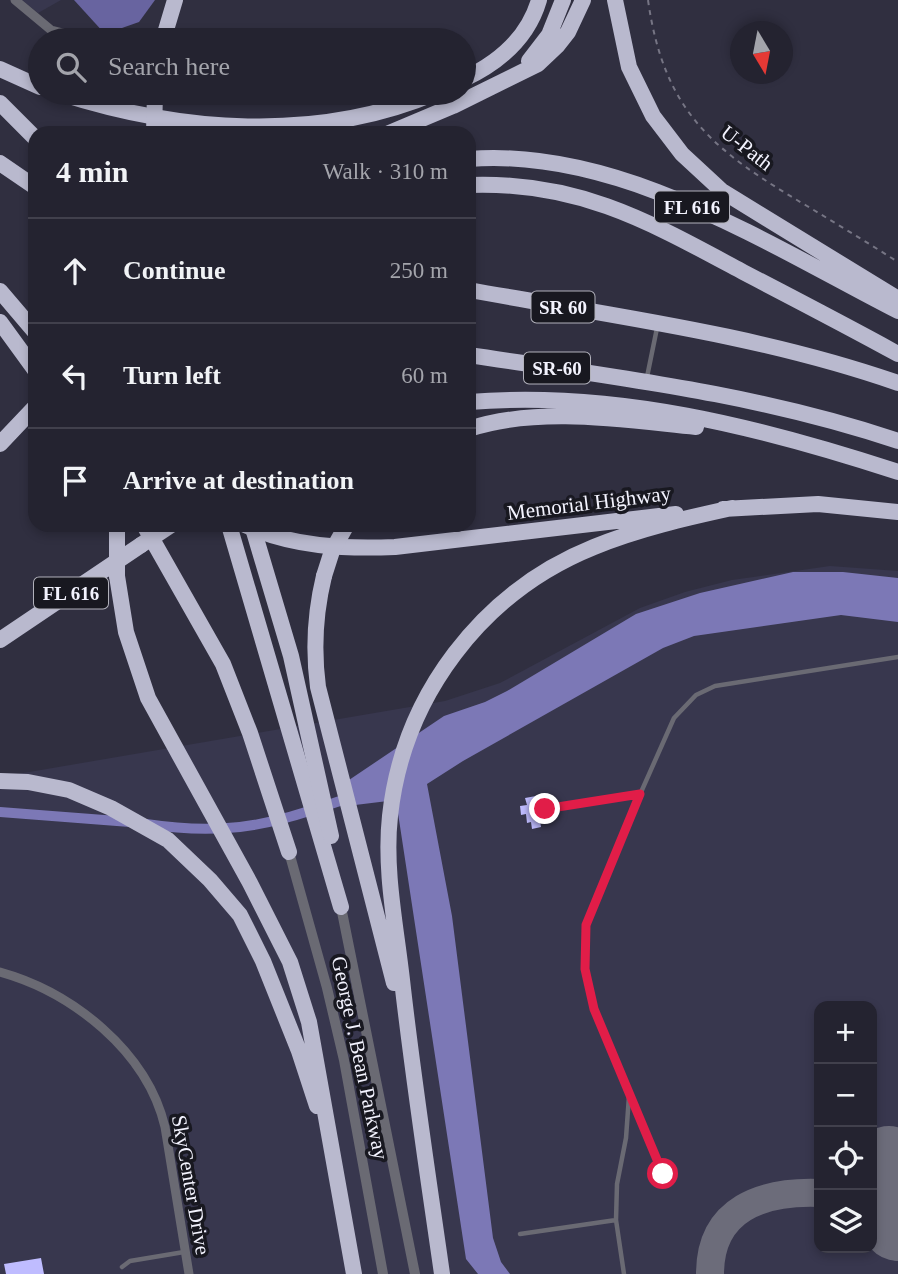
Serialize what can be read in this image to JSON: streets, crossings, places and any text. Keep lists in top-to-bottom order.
{
  "streets": {
    "highway": [
      "FL 616",
      "SR 60",
      "SR-60",
      "Memorial Highway"
    ],
    "street": ["George J. Bean Parkway", "SkyCenter Drive"],
    "path": ["U-Path"]
  },
  "north": "bottom",
  "page": {
    "search": "Search here",
    "heading": ["4 min", "Walk · 310 m"],
    "list": [
      ["Continue", "250 m"],
      ["Turn left", "60 m"],
      "Arrive at destination"
    ],
    "map_buttons": ["+", "−"]
  }
}
